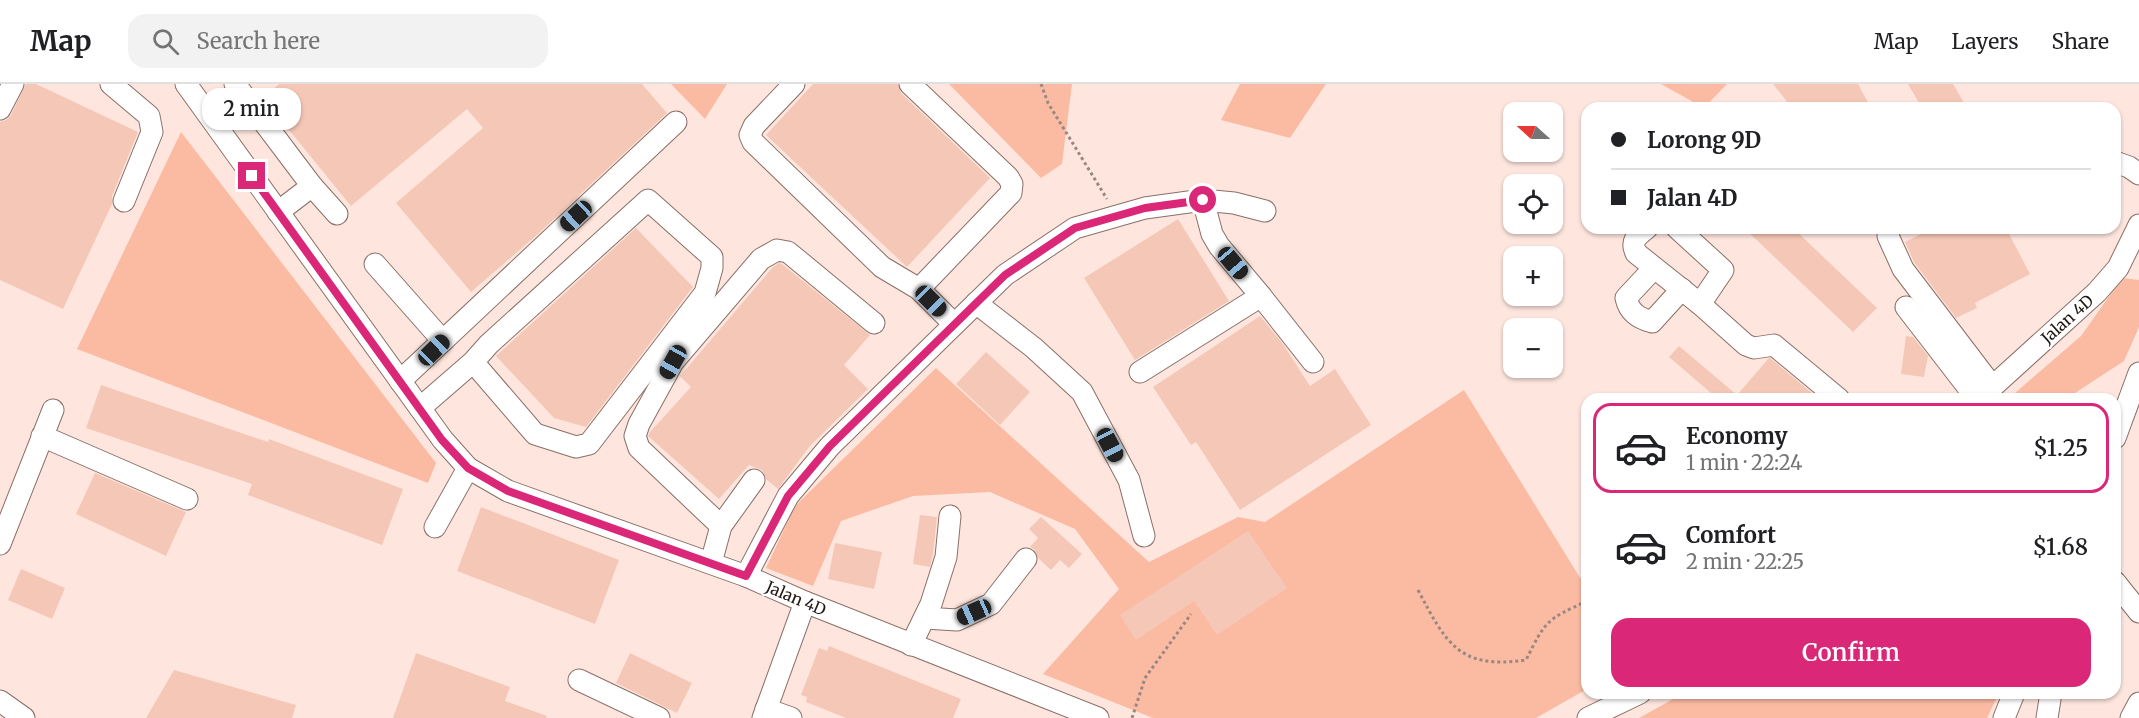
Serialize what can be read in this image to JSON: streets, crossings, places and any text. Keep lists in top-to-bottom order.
{
  "streets": {
    "street": ["Jalan 4D"]
  },
  "north": "left",
  "page": {
    "header": "Map",
    "search": "Search here",
    "nav": ["Map", "Layers", "Share"],
    "bubble": "2 min",
    "map_buttons": ["+", "−"],
    "banner": ["Lorong 9D", "Jalan 4D"],
    "list": [
      {
        "name": "Economy",
        "note": "1 min · 22:24",
        "value": "$1.25"
      },
      {
        "name": "Comfort",
        "note": "2 min · 22:25",
        "value": "$1.68"
      }
    ],
    "buttons": "Confirm"
  }
}
